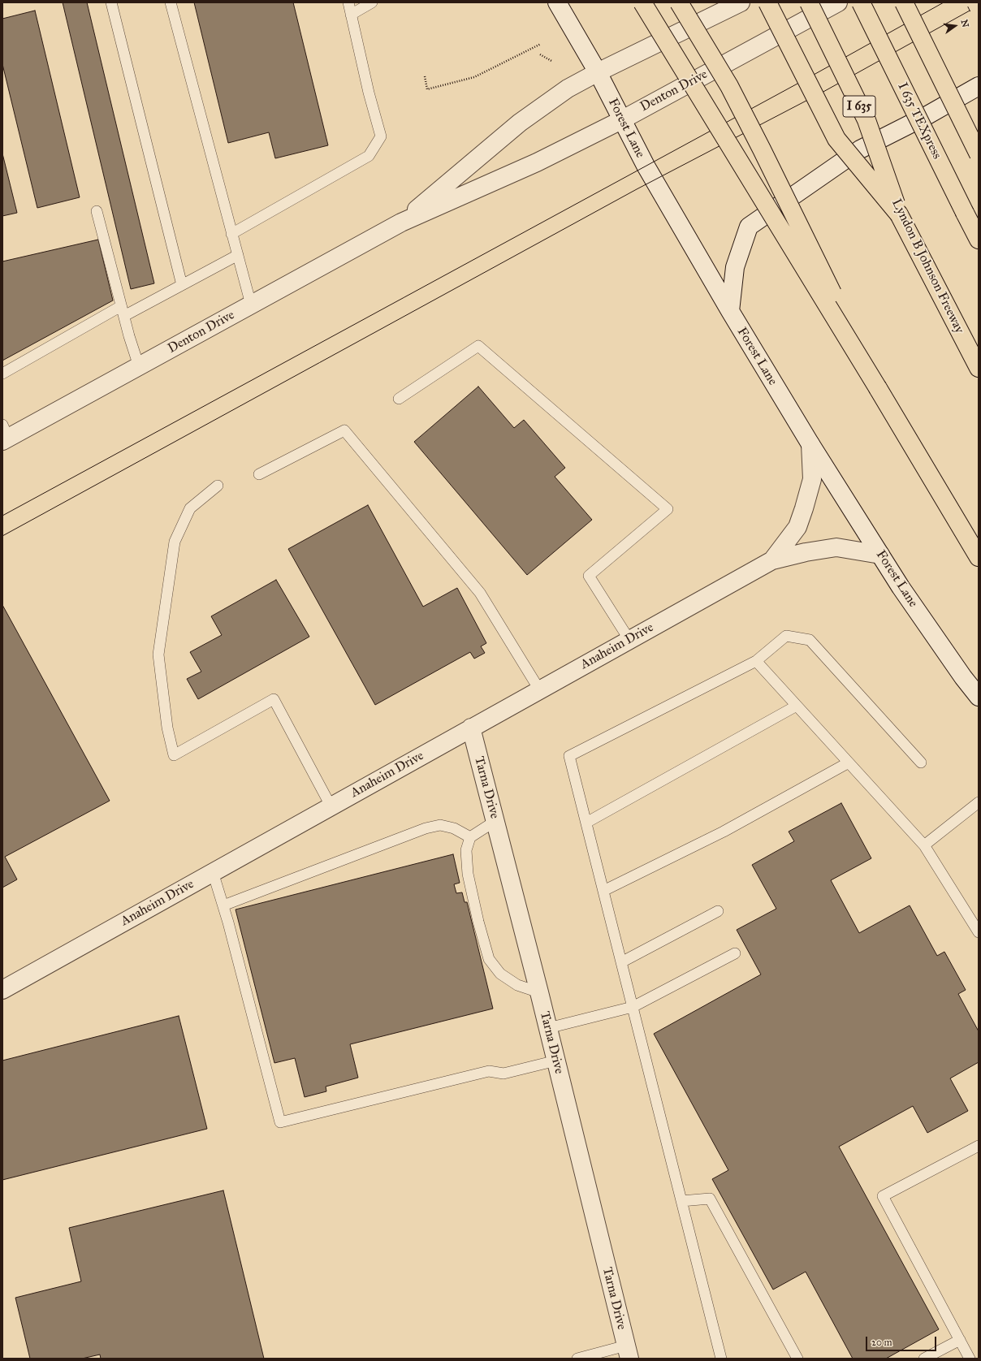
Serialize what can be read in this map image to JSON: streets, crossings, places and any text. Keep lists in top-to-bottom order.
{
  "streets": {
    "highway": ["I 635", "I 635 TEXpress", "Lyndon B Johnson Freeway"],
    "street": [
      "Denton Drive",
      "Forest Lane",
      "Anaheim Drive",
      "Tarna Drive"
    ]
  },
  "crossings": [
    ["Denton Drive", "Forest Lane"],
    ["Forest Lane", "Anaheim Drive"],
    ["Anaheim Drive", "Tarna Drive"]
  ],
  "scale_bar": "20 m",
  "north": "right"
}
